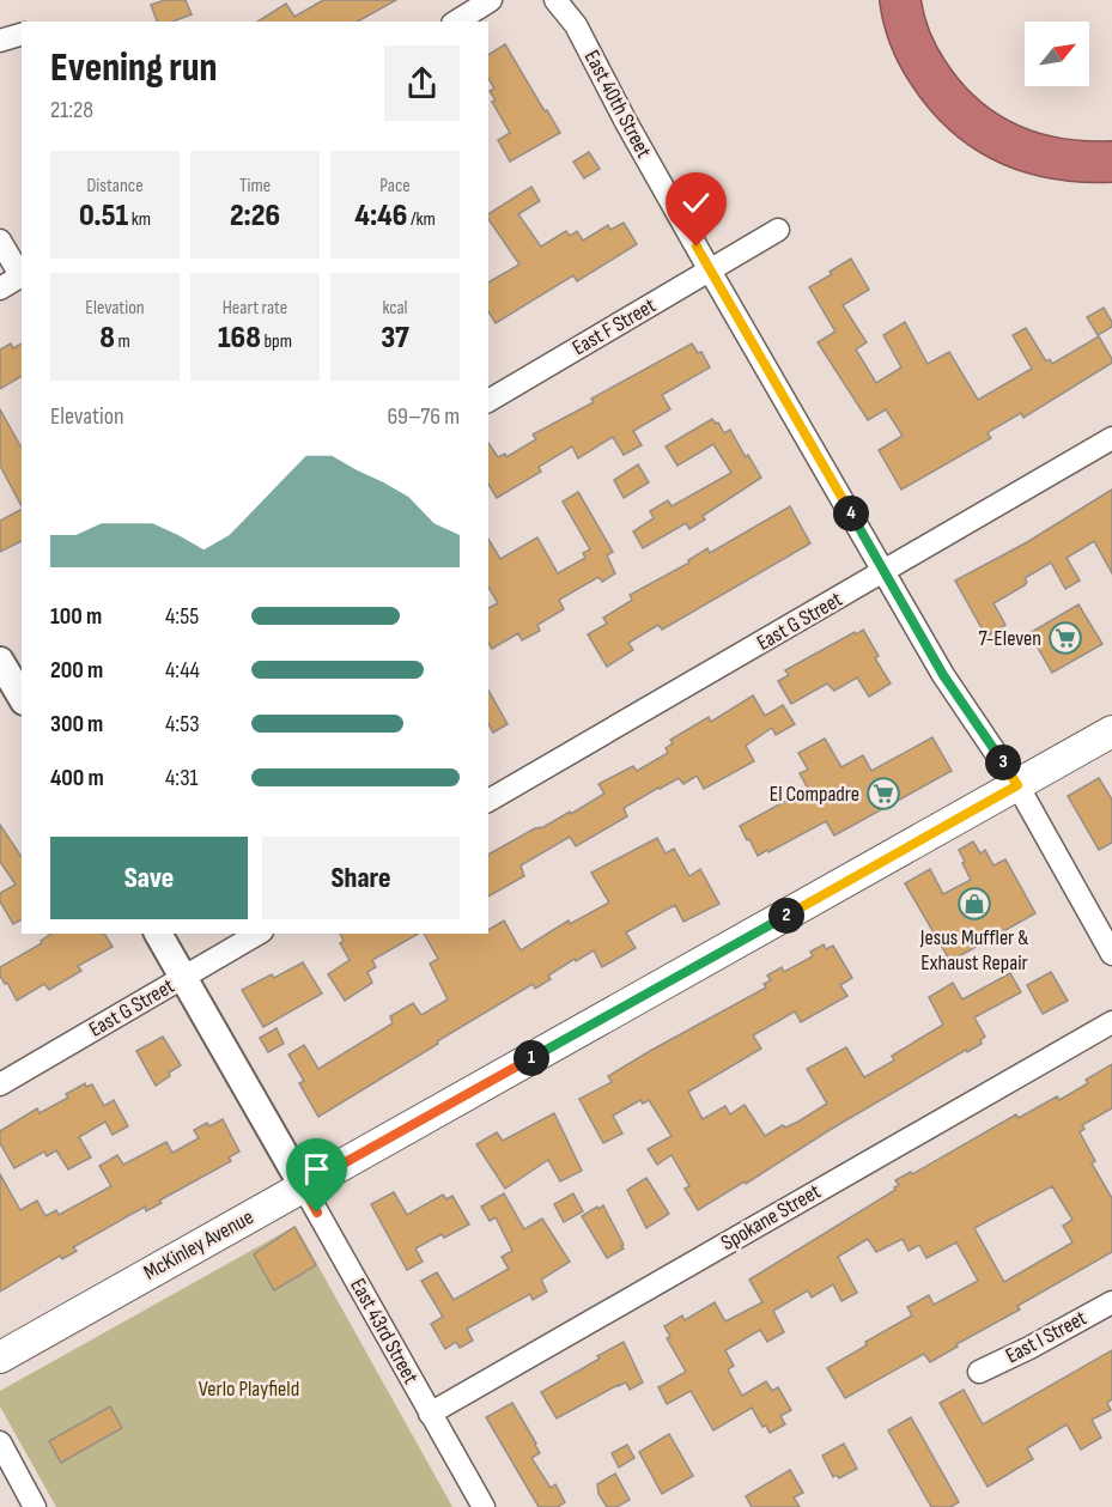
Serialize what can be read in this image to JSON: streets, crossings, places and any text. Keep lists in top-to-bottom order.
{
  "streets": {
    "main road": ["McKinley Avenue"],
    "street": [
      "East 40th Street",
      "East F Street",
      "East G Street",
      "Spokane Street",
      "East 43rd Street",
      "East I Street"
    ]
  },
  "crossings": [
    ["East 40th Street", "East F Street"],
    ["East 40th Street", "East G Street"],
    ["East 40th Street", "McKinley Avenue"],
    ["East G Street", "East 43rd Street"],
    ["Spokane Street", "East 43rd Street"],
    ["McKinley Avenue", "East 43rd Street"]
  ],
  "parks": ["Verlo Playfield"],
  "places": {
    "supermarket": ["7-Eleven", "El Compadre"],
    "shop": ["Jesus Muffler & Exhaust Repair"]
  },
  "north": "top right",
  "page": {
    "heading": ["Evening run", "21:28"],
    "stats": [
      ["Distance", "0.51 km"],
      ["Time", "2:26"],
      ["Pace", "4:46 /km"],
      ["Elevation", "8 m"],
      ["Heart rate", "168 bpm"],
      ["kcal", "37"]
    ],
    "chart": ["Elevation", "69–76 m"],
    "pins": [
      "4",
      "3",
      "2",
      "1"
    ],
    "list": [
      {
        "name": "100 m",
        "note": "4:55"
      },
      {
        "name": "200 m",
        "note": "4:44"
      },
      {
        "name": "300 m",
        "note": "4:53"
      },
      {
        "name": "400 m",
        "note": "4:31"
      }
    ],
    "buttons": ["Save", "Share"]
  }
}
